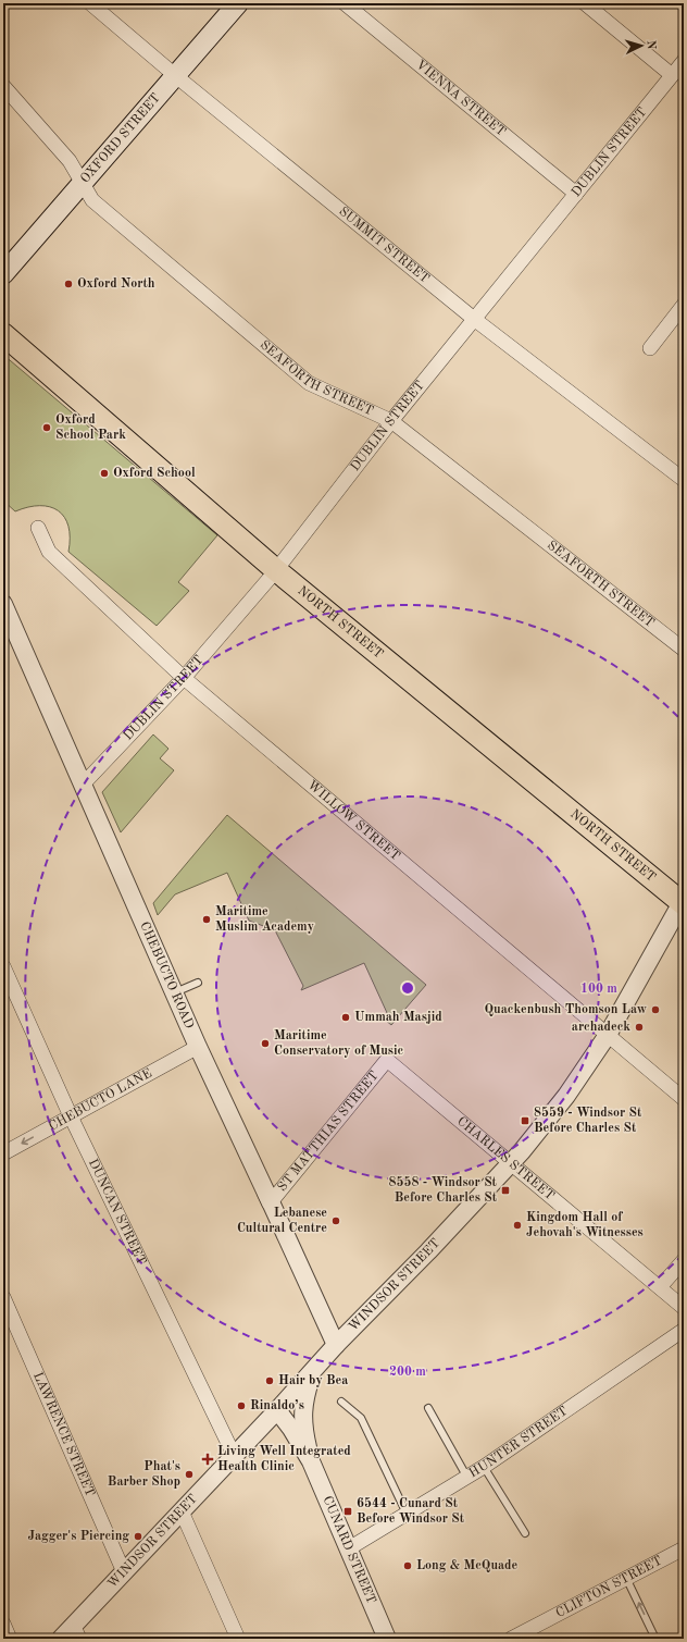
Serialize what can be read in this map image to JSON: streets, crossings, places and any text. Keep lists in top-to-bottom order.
{
  "streets": {
    "main road": ["OXFORD STREET", "NORTH STREET"],
    "street": [
      "VIENNA STREET",
      "DUBLIN STREET",
      "SUMMIT STREET",
      "SEAFORTH STREET",
      "WILLOW STREET",
      "CHEBUCTO ROAD",
      "CHEBUCTO LANE",
      "ST MATTHIAS STREET",
      "CHARLES STREET",
      "DUNCAN STREET",
      "WINDSOR STREET",
      "LAWRENCE STREET",
      "HUNTER STREET",
      "CUNARD STREET",
      "CLIFTON STREET"
    ]
  },
  "crossings": [
    ["VIENNA STREET", "DUBLIN STREET"],
    ["OXFORD STREET", "SUMMIT STREET"],
    ["OXFORD STREET", "SEAFORTH STREET"],
    ["DUBLIN STREET", "SUMMIT STREET"],
    ["DUBLIN STREET", "SEAFORTH STREET"],
    ["DUBLIN STREET", "NORTH STREET"],
    ["DUBLIN STREET", "WILLOW STREET"],
    ["DUBLIN STREET", "CHEBUCTO ROAD"],
    ["NORTH STREET", "WINDSOR STREET"],
    ["WILLOW STREET", "WINDSOR STREET"],
    ["CHEBUCTO ROAD", "CHEBUCTO LANE"],
    ["CHEBUCTO ROAD", "ST MATTHIAS STREET"],
    ["CHEBUCTO ROAD", "WINDSOR STREET"],
    ["CHEBUCTO LANE", "DUNCAN STREET"],
    ["ST MATTHIAS STREET", "CHARLES STREET"],
    ["CHARLES STREET", "WINDSOR STREET"],
    ["DUNCAN STREET", "WINDSOR STREET"],
    ["WINDSOR STREET", "LAWRENCE STREET"],
    ["WINDSOR STREET", "CUNARD STREET"],
    ["HUNTER STREET", "CUNARD STREET"]
  ],
  "places": {
    "other": [
      "Oxford North",
      "Oxford School Park",
      "Oxford School",
      "Maritime Muslim Academy",
      "Quackenbush Thomson Law",
      "Ummah Masjid",
      "archadeck",
      "Maritime Conservatory of Music",
      "Lebanese Cultural Centre",
      "Kingdom Hall of Jehovah's Witnesses",
      "Hair by Bea",
      "Rinaldo’s",
      "Phat's Barber Shop",
      "Jagger's Piercing",
      "Long & McQuade"
    ],
    "transit": ["8559 - Windsor St Before Charles St", "8558 - Windsor St Before Charles St", "6544 - Cunard St Before Windsor St"],
    "health": ["Living Well Integrated Health Clinic"]
  },
  "north": "right",
  "rings": ["100 m", "200 m"]
}
